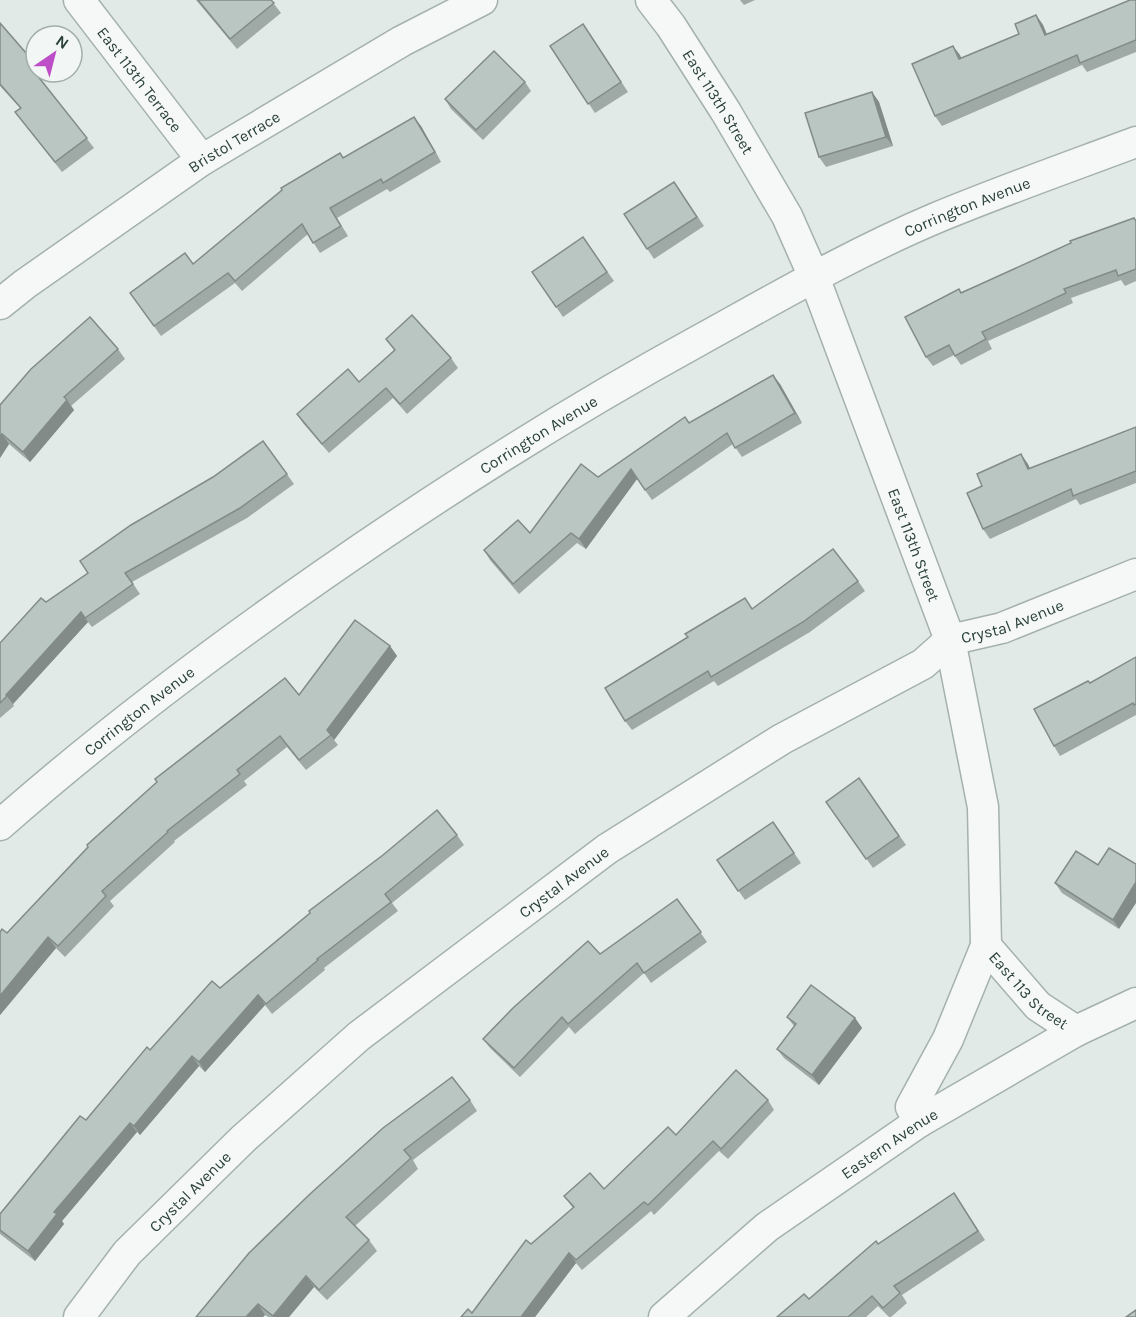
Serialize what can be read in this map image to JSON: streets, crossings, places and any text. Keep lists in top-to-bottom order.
{
  "streets": {
    "street": [
      "East 113th Terrace",
      "East 113th Street",
      "Bristol Terrace",
      "Corrington Avenue",
      "Crystal Avenue",
      "East 113 Street",
      "Eastern Avenue"
    ]
  },
  "crossings": [
    ["East 113th Terrace", "Bristol Terrace"],
    ["East 113th Street", "Corrington Avenue"],
    ["East 113th Street", "Crystal Avenue"],
    ["East 113th Street", "East 113 Street"],
    ["East 113th Street", "Eastern Avenue"],
    ["East 113 Street", "Eastern Avenue"]
  ],
  "north": "top right"
}
